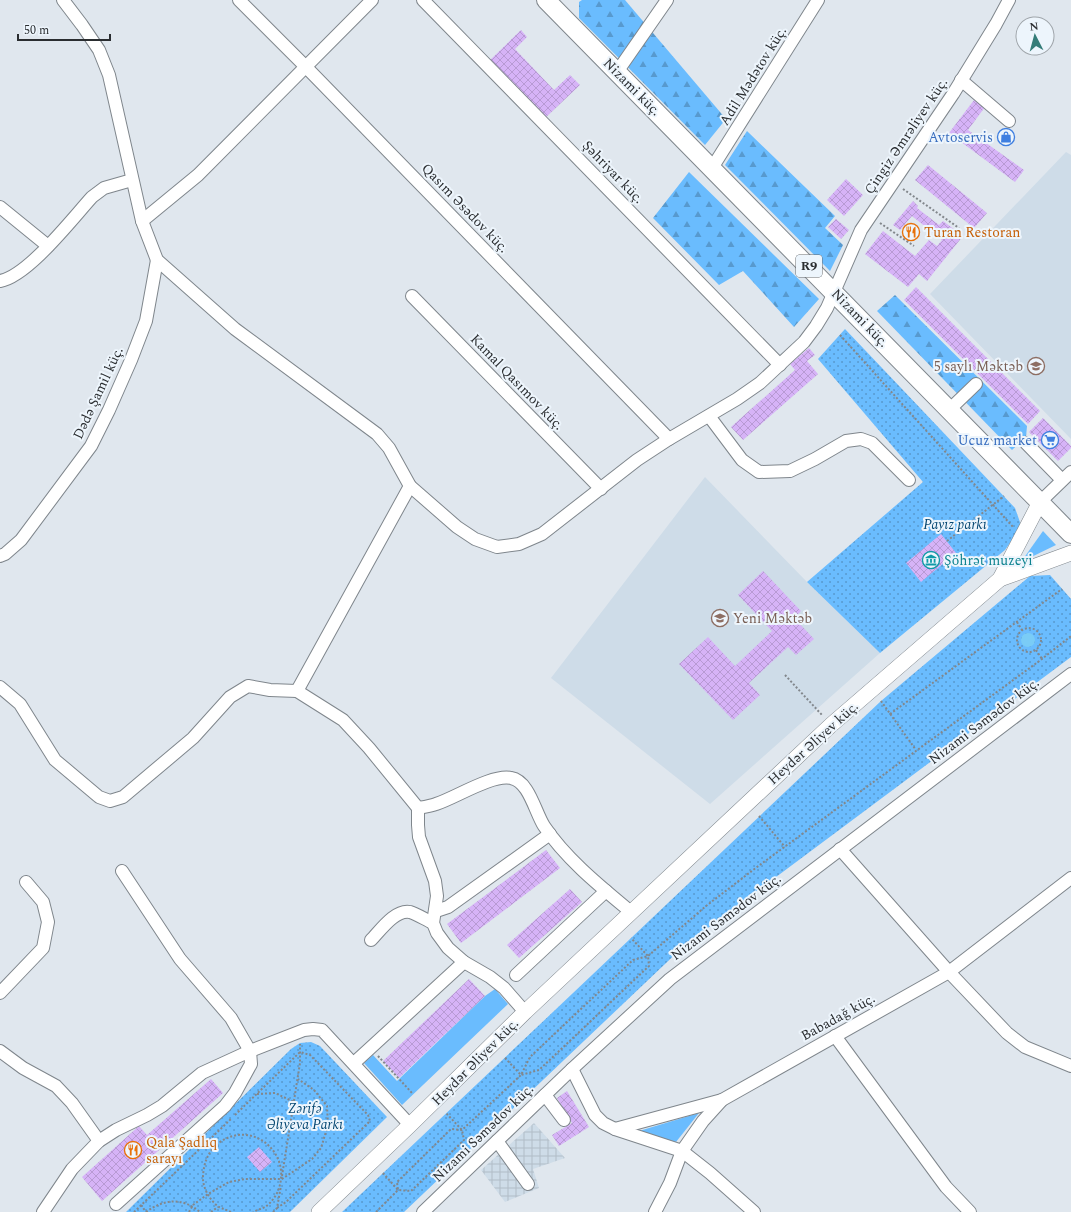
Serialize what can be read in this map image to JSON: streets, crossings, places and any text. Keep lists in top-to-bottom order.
{
  "streets": {
    "highway": ["Nizami küç.", "R9"],
    "main road": ["Heydər Əliyev küç."],
    "street": [
      "Adil Mədətov küç.",
      "Çingiz Əmrəliyev küç.",
      "Şəhriyar küç.",
      "Qasım Əsədov küç.",
      "Kamal Qasımov küç.",
      "Dədə Şamil küç.",
      "Nizami Səmədov küç.",
      "Babadağ küç."
    ]
  },
  "crossings": [
    ["Adil Mədətov küç.", "Nizami küç."],
    ["Nizami küç.", "Çingiz Əmrəliyev küç."],
    ["Çingiz Əmrəliyev küç.", "Şəhriyar küç."],
    ["Çingiz Əmrəliyev küç.", "Qasım Əsədov küç."],
    ["Çingiz Əmrəliyev küç.", "Kamal Qasımov küç."],
    ["Çingiz Əmrəliyev küç.", "Dədə Şamil küç."]
  ],
  "parks": ["Payız parkı", "Zərifə Əliyeva Parkı"],
  "places": {
    "shop": ["Avtoservis"],
    "restaurant": ["Turan Restoran", "Qala Şadlıq sarayı"],
    "school or university": ["5 saylı Məktəb", "Yeni Məktəb"],
    "supermarket": ["Ucuz market"],
    "museum": ["Şöhrət muzeyi"]
  },
  "scale_bar": "50 m",
  "north": "top"
}
